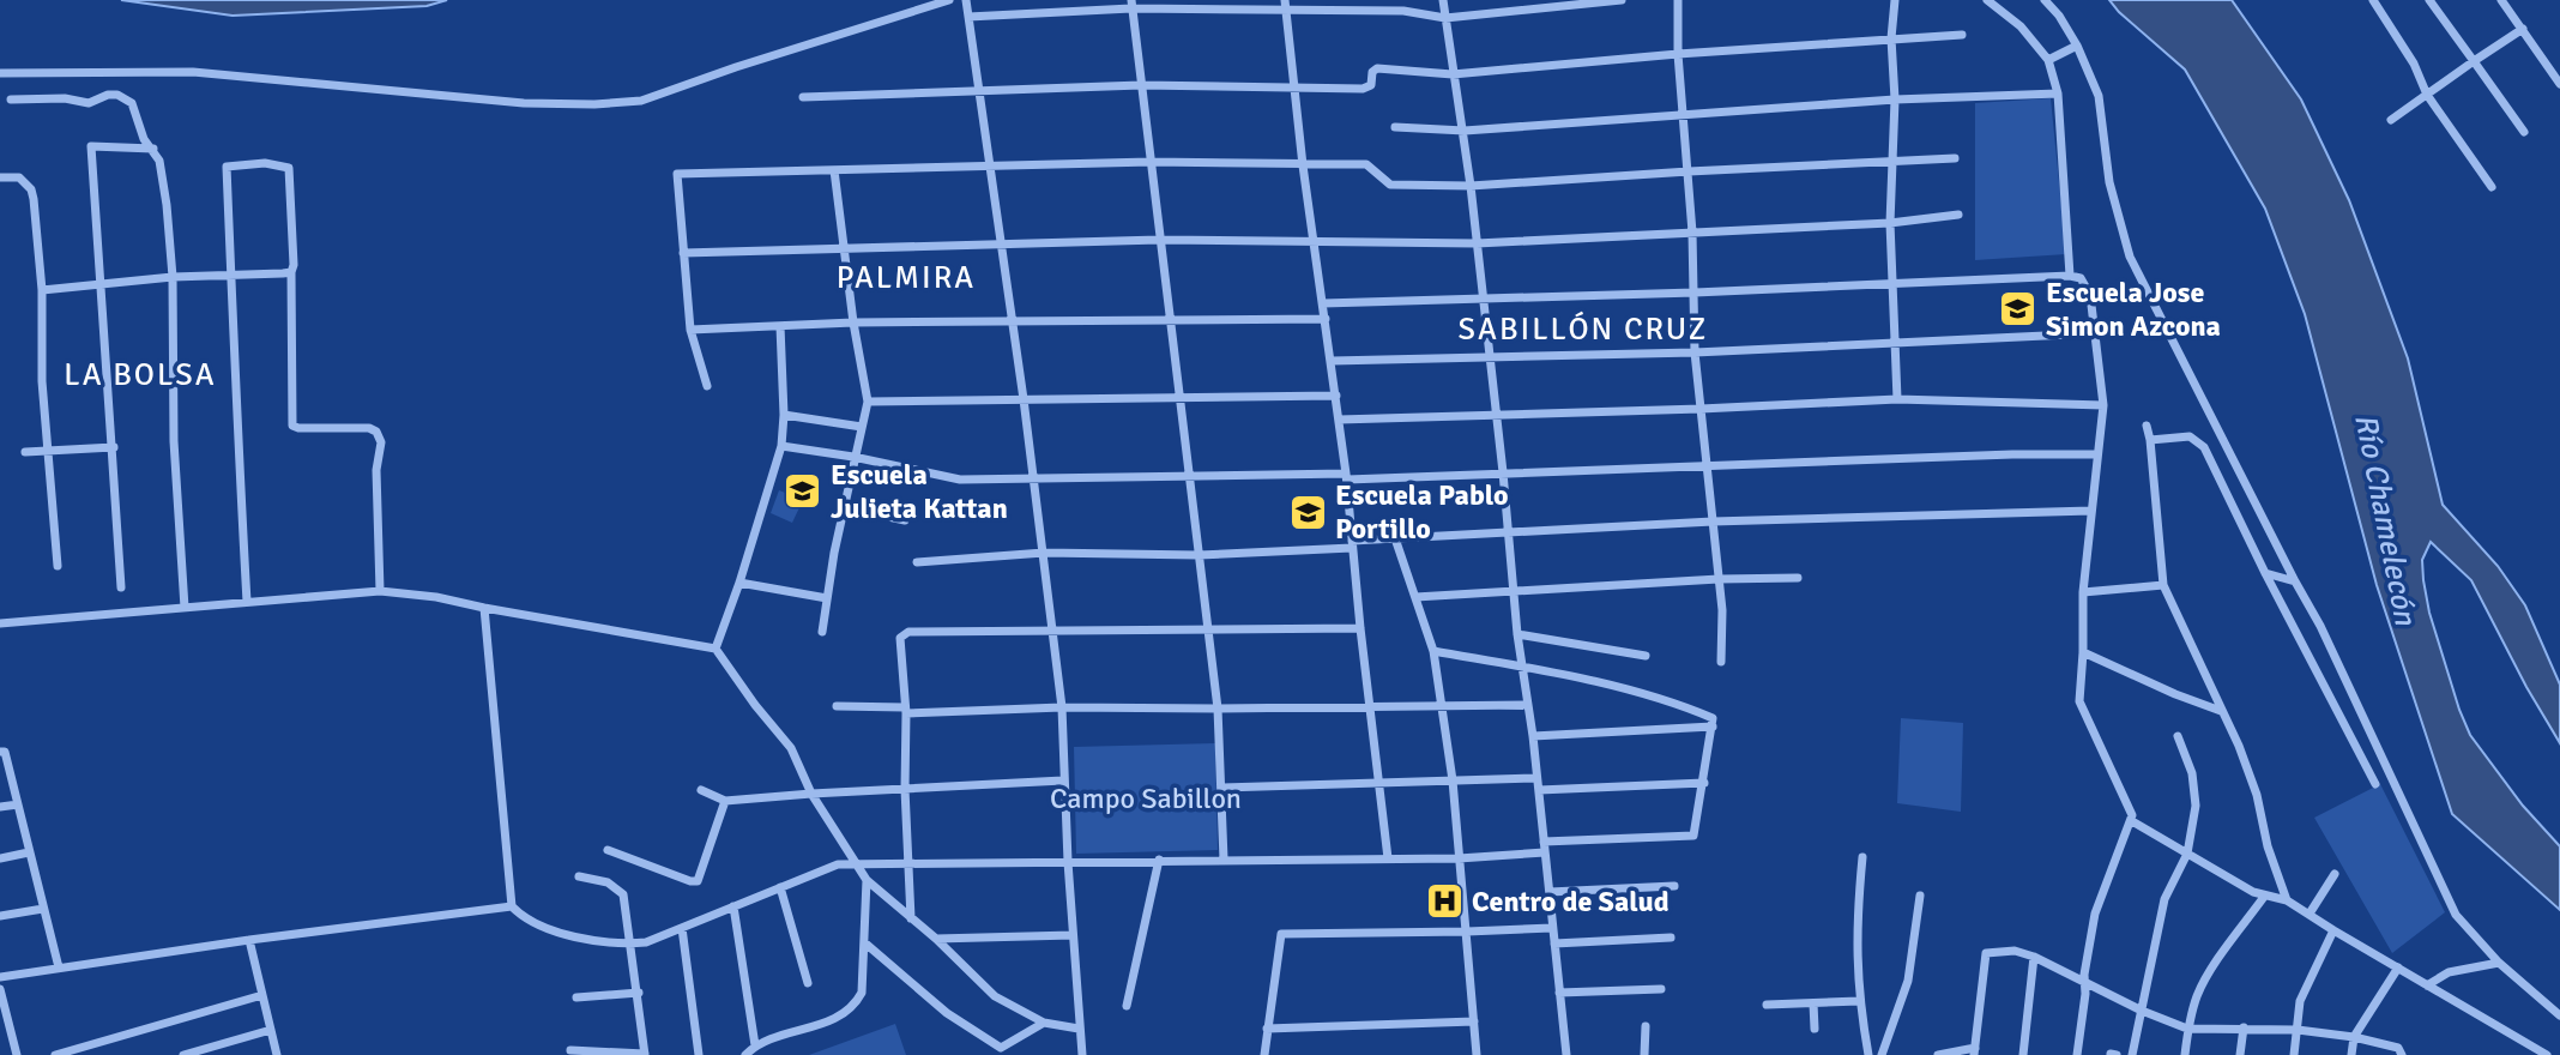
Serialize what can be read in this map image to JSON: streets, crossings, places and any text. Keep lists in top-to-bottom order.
{
  "districts": ["PALMIRA", "SABILLÓN CRUZ", "LA BOLSA"],
  "water": ["Río Chamelecón"],
  "parks": ["Campo Sabillon"],
  "places": {
    "school or university": ["Escuela Jose Simon Azcona", "Escuela Julieta Kattan", "Escuela Pablo Portillo"],
    "hospital": ["Centro de Salud"]
  }
}
